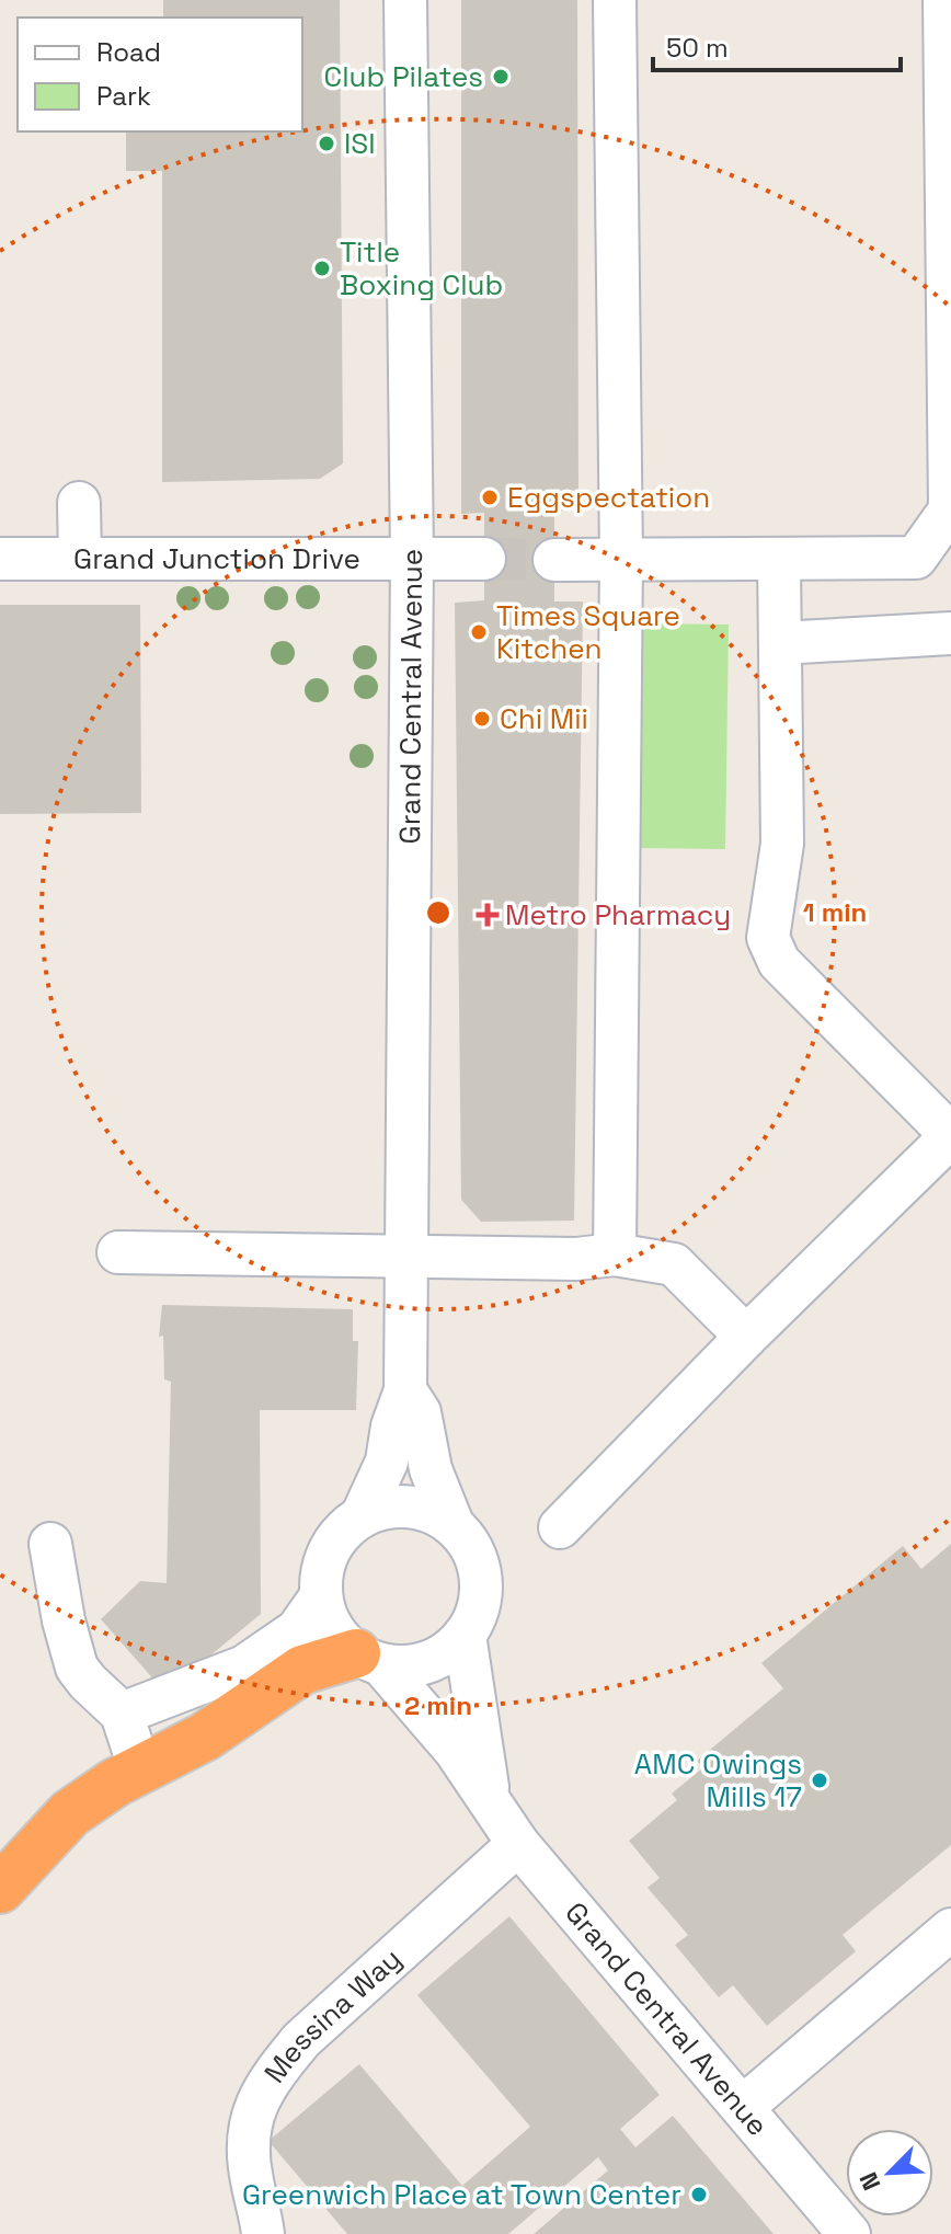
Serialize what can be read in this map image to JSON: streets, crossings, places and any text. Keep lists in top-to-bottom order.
{
  "streets": {
    "street": ["Grand Junction Drive", "Grand Central Avenue", "Messina Way"]
  },
  "crossings": [
    ["Grand Junction Drive", "Grand Central Avenue"],
    ["Grand Central Avenue", "Messina Way"]
  ],
  "places": {
    "other": [
      "Club Pilates",
      "ISI",
      "Title Boxing Club",
      "Eggspectation",
      "Times Square Kitchen",
      "Chi Mii",
      "AMC Owings Mills 17",
      "Greenwich Place at Town Center"
    ],
    "health": ["Metro Pharmacy"]
  },
  "legend": ["Road", "Park"],
  "scale_bar": "50 m",
  "north": "bottom left",
  "rings": ["1 min", "2 min"]
}
